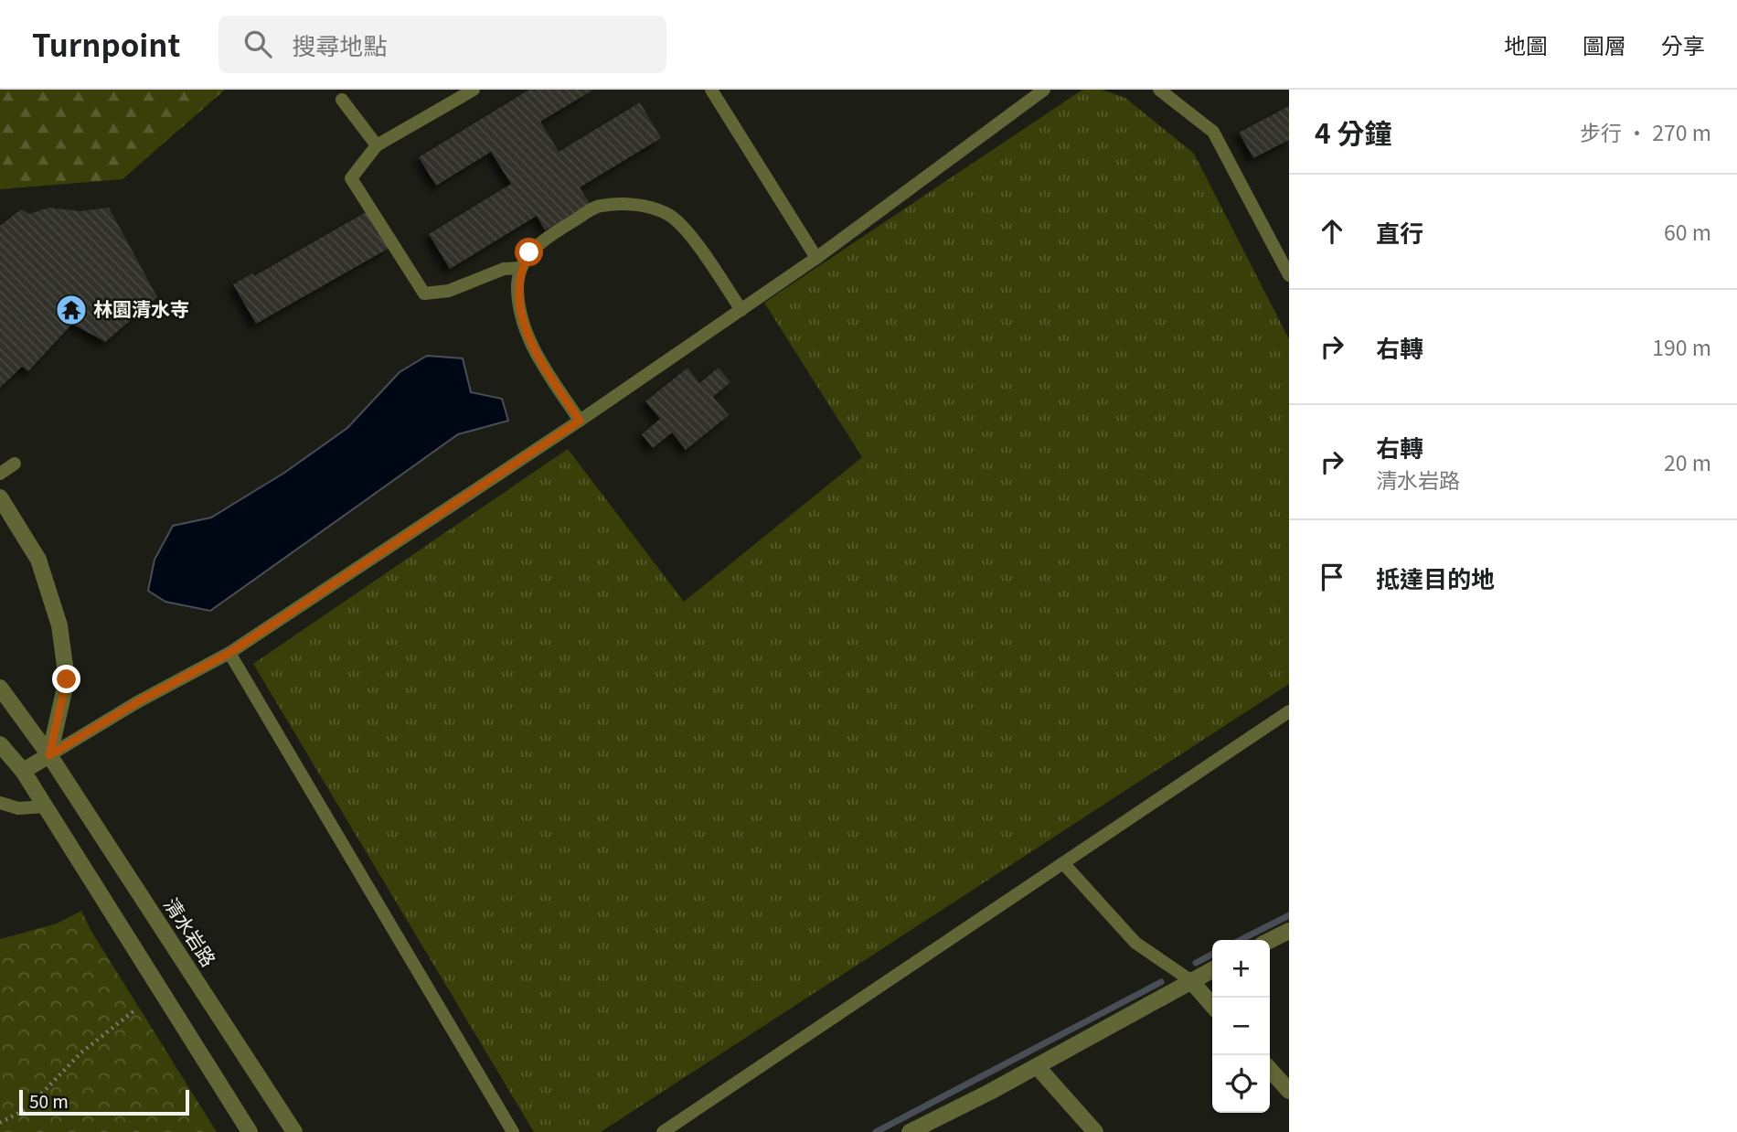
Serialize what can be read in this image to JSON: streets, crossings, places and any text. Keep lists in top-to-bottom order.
{
  "streets": {
    "street": ["清水岩路"]
  },
  "places": {
    "temple": ["林園清水寺"]
  },
  "scale_bar": "50 m",
  "page": {
    "header": "Turnpoint",
    "search": "搜尋地點",
    "nav": ["地圖", "圖層", "分享"],
    "heading": ["4 分鐘", "步行 · 270 m"],
    "list": [
      ["直行", "60 m"],
      ["右轉", "190 m"],
      ["右轉", "清水岩路", "20 m"],
      "抵達目的地"
    ],
    "map_buttons": ["+", "−"],
    "scale": "50 m"
  }
}
